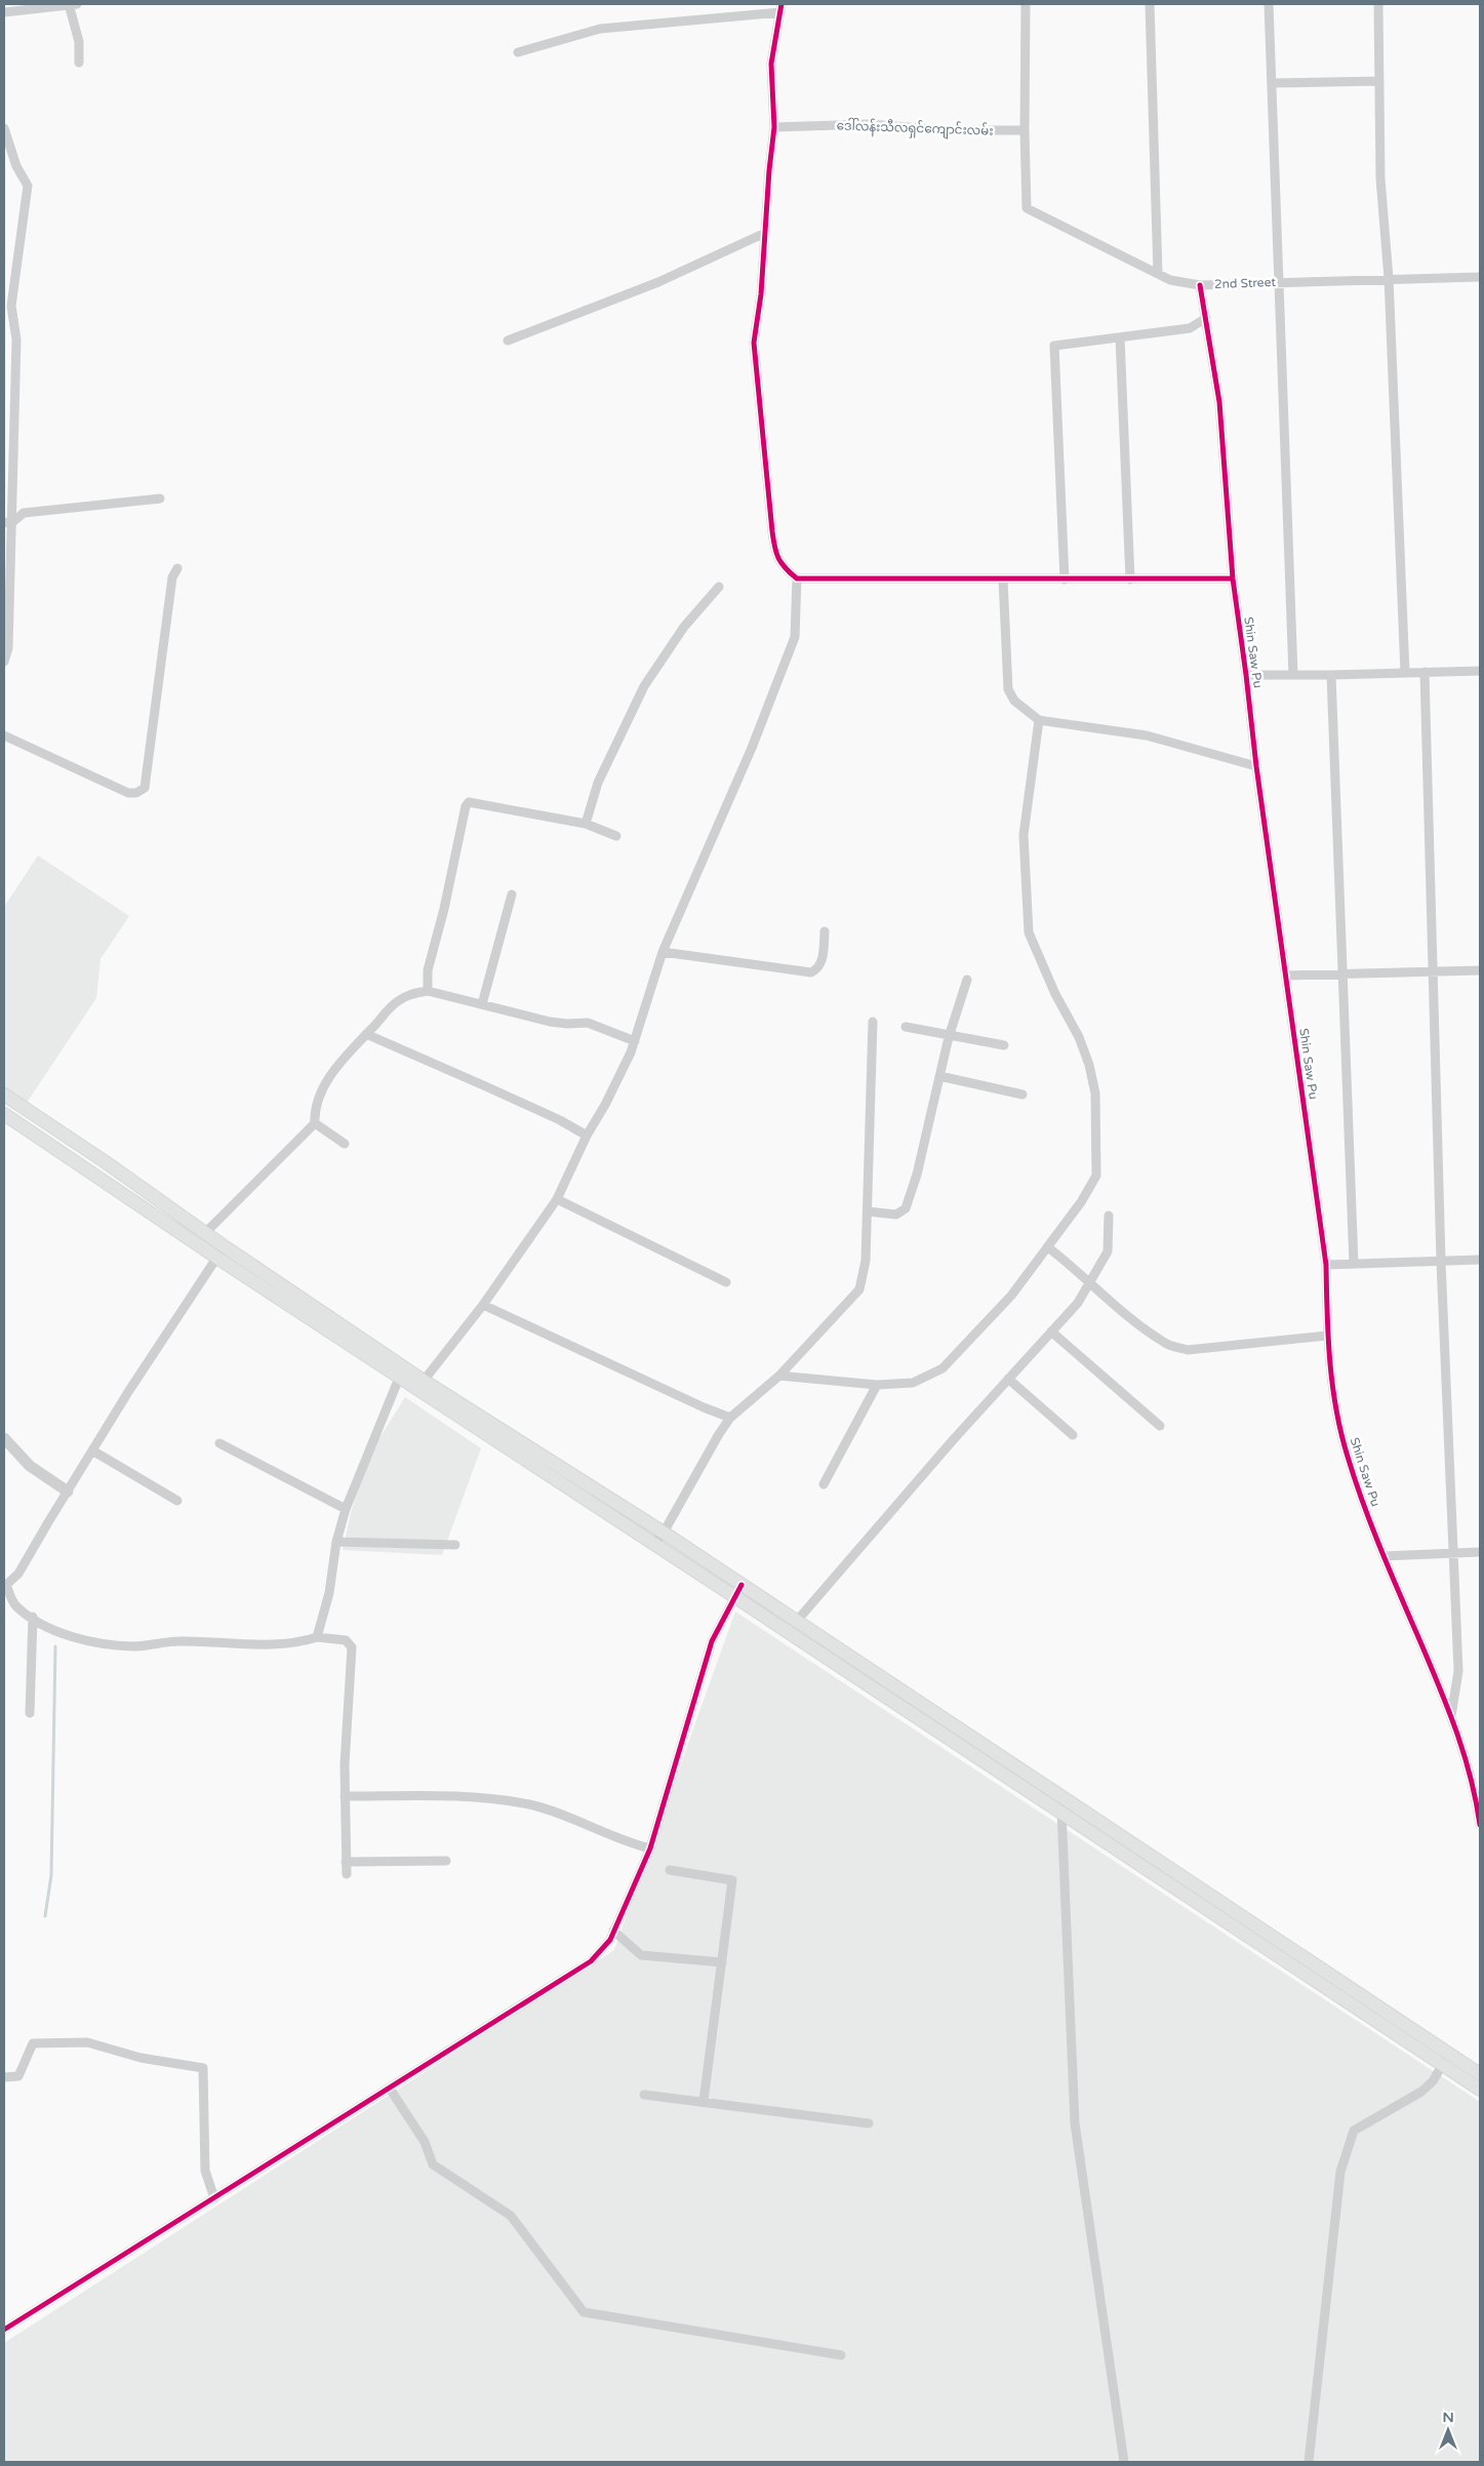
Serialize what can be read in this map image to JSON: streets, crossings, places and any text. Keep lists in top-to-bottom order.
{
  "streets": {
    "street": ["ဒေါ်လန်းသီလရှင်ကျောင်းလမ်း", "2nd Street", "Shin Saw Pu"]
  },
  "crossings": [
    ["ဒေါ်လန်းသီလရှင်ကျောင်းလမ်း", "2nd Street"],
    ["2nd Street", "Shin Saw Pu"]
  ],
  "north": "top"
}
